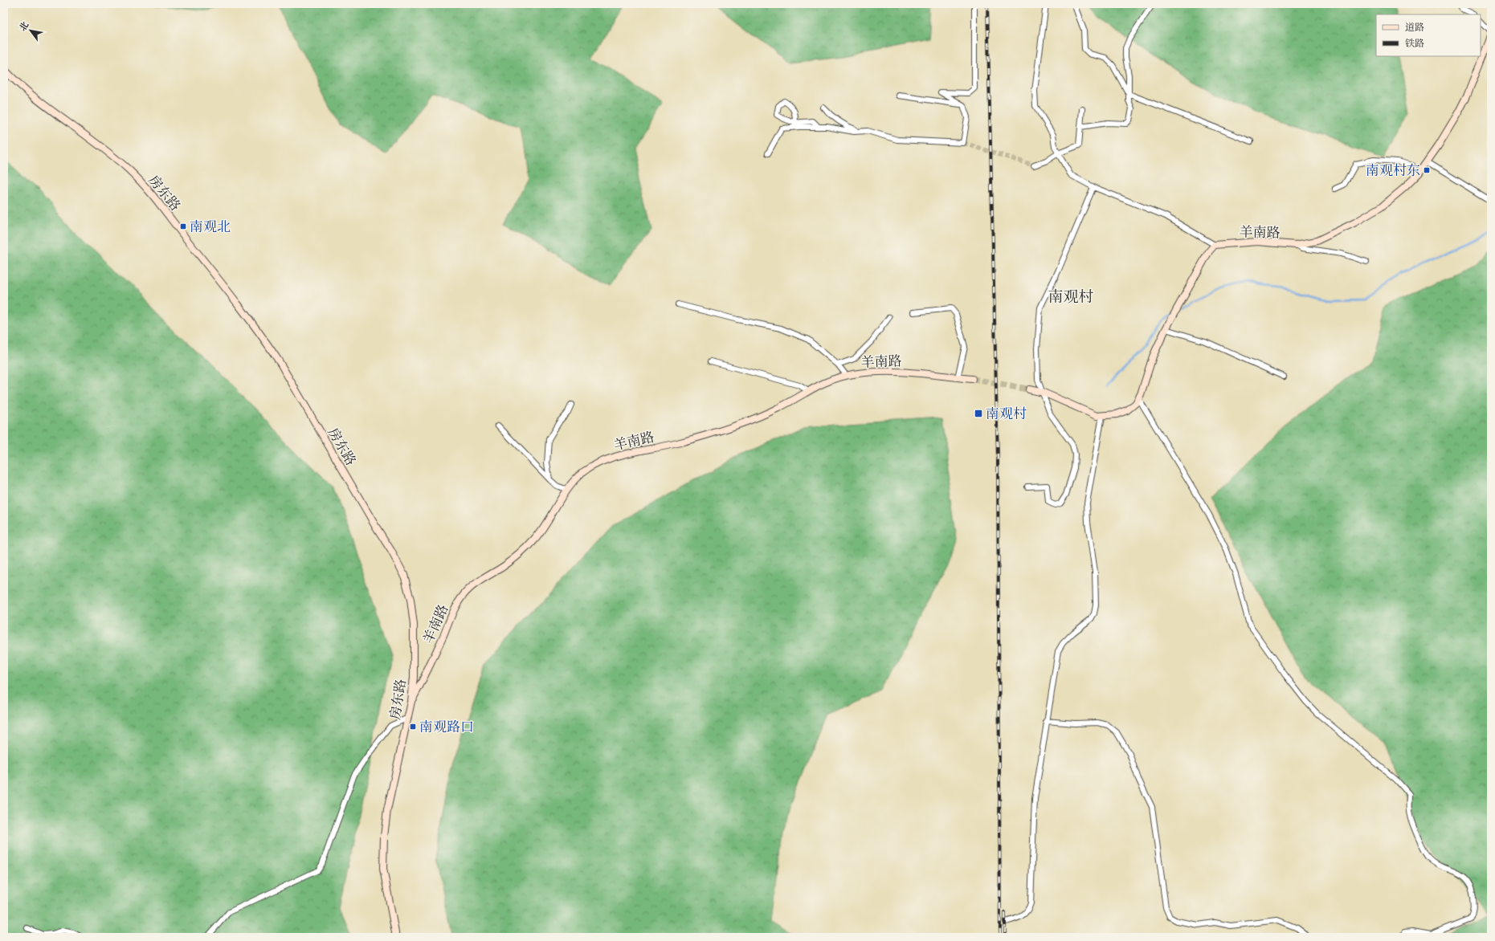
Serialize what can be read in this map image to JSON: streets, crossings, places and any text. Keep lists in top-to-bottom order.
{
  "streets": {
    "street": ["房东路", "羊南路"]
  },
  "crossings": [
    ["房东路", "羊南路"]
  ],
  "districts": ["南观村"],
  "places": {
    "transit": [
      "南观村东",
      "南观北",
      "南观村",
      "南观路口"
    ]
  },
  "legend": ["道路", "铁路"],
  "north": "top left"
}
